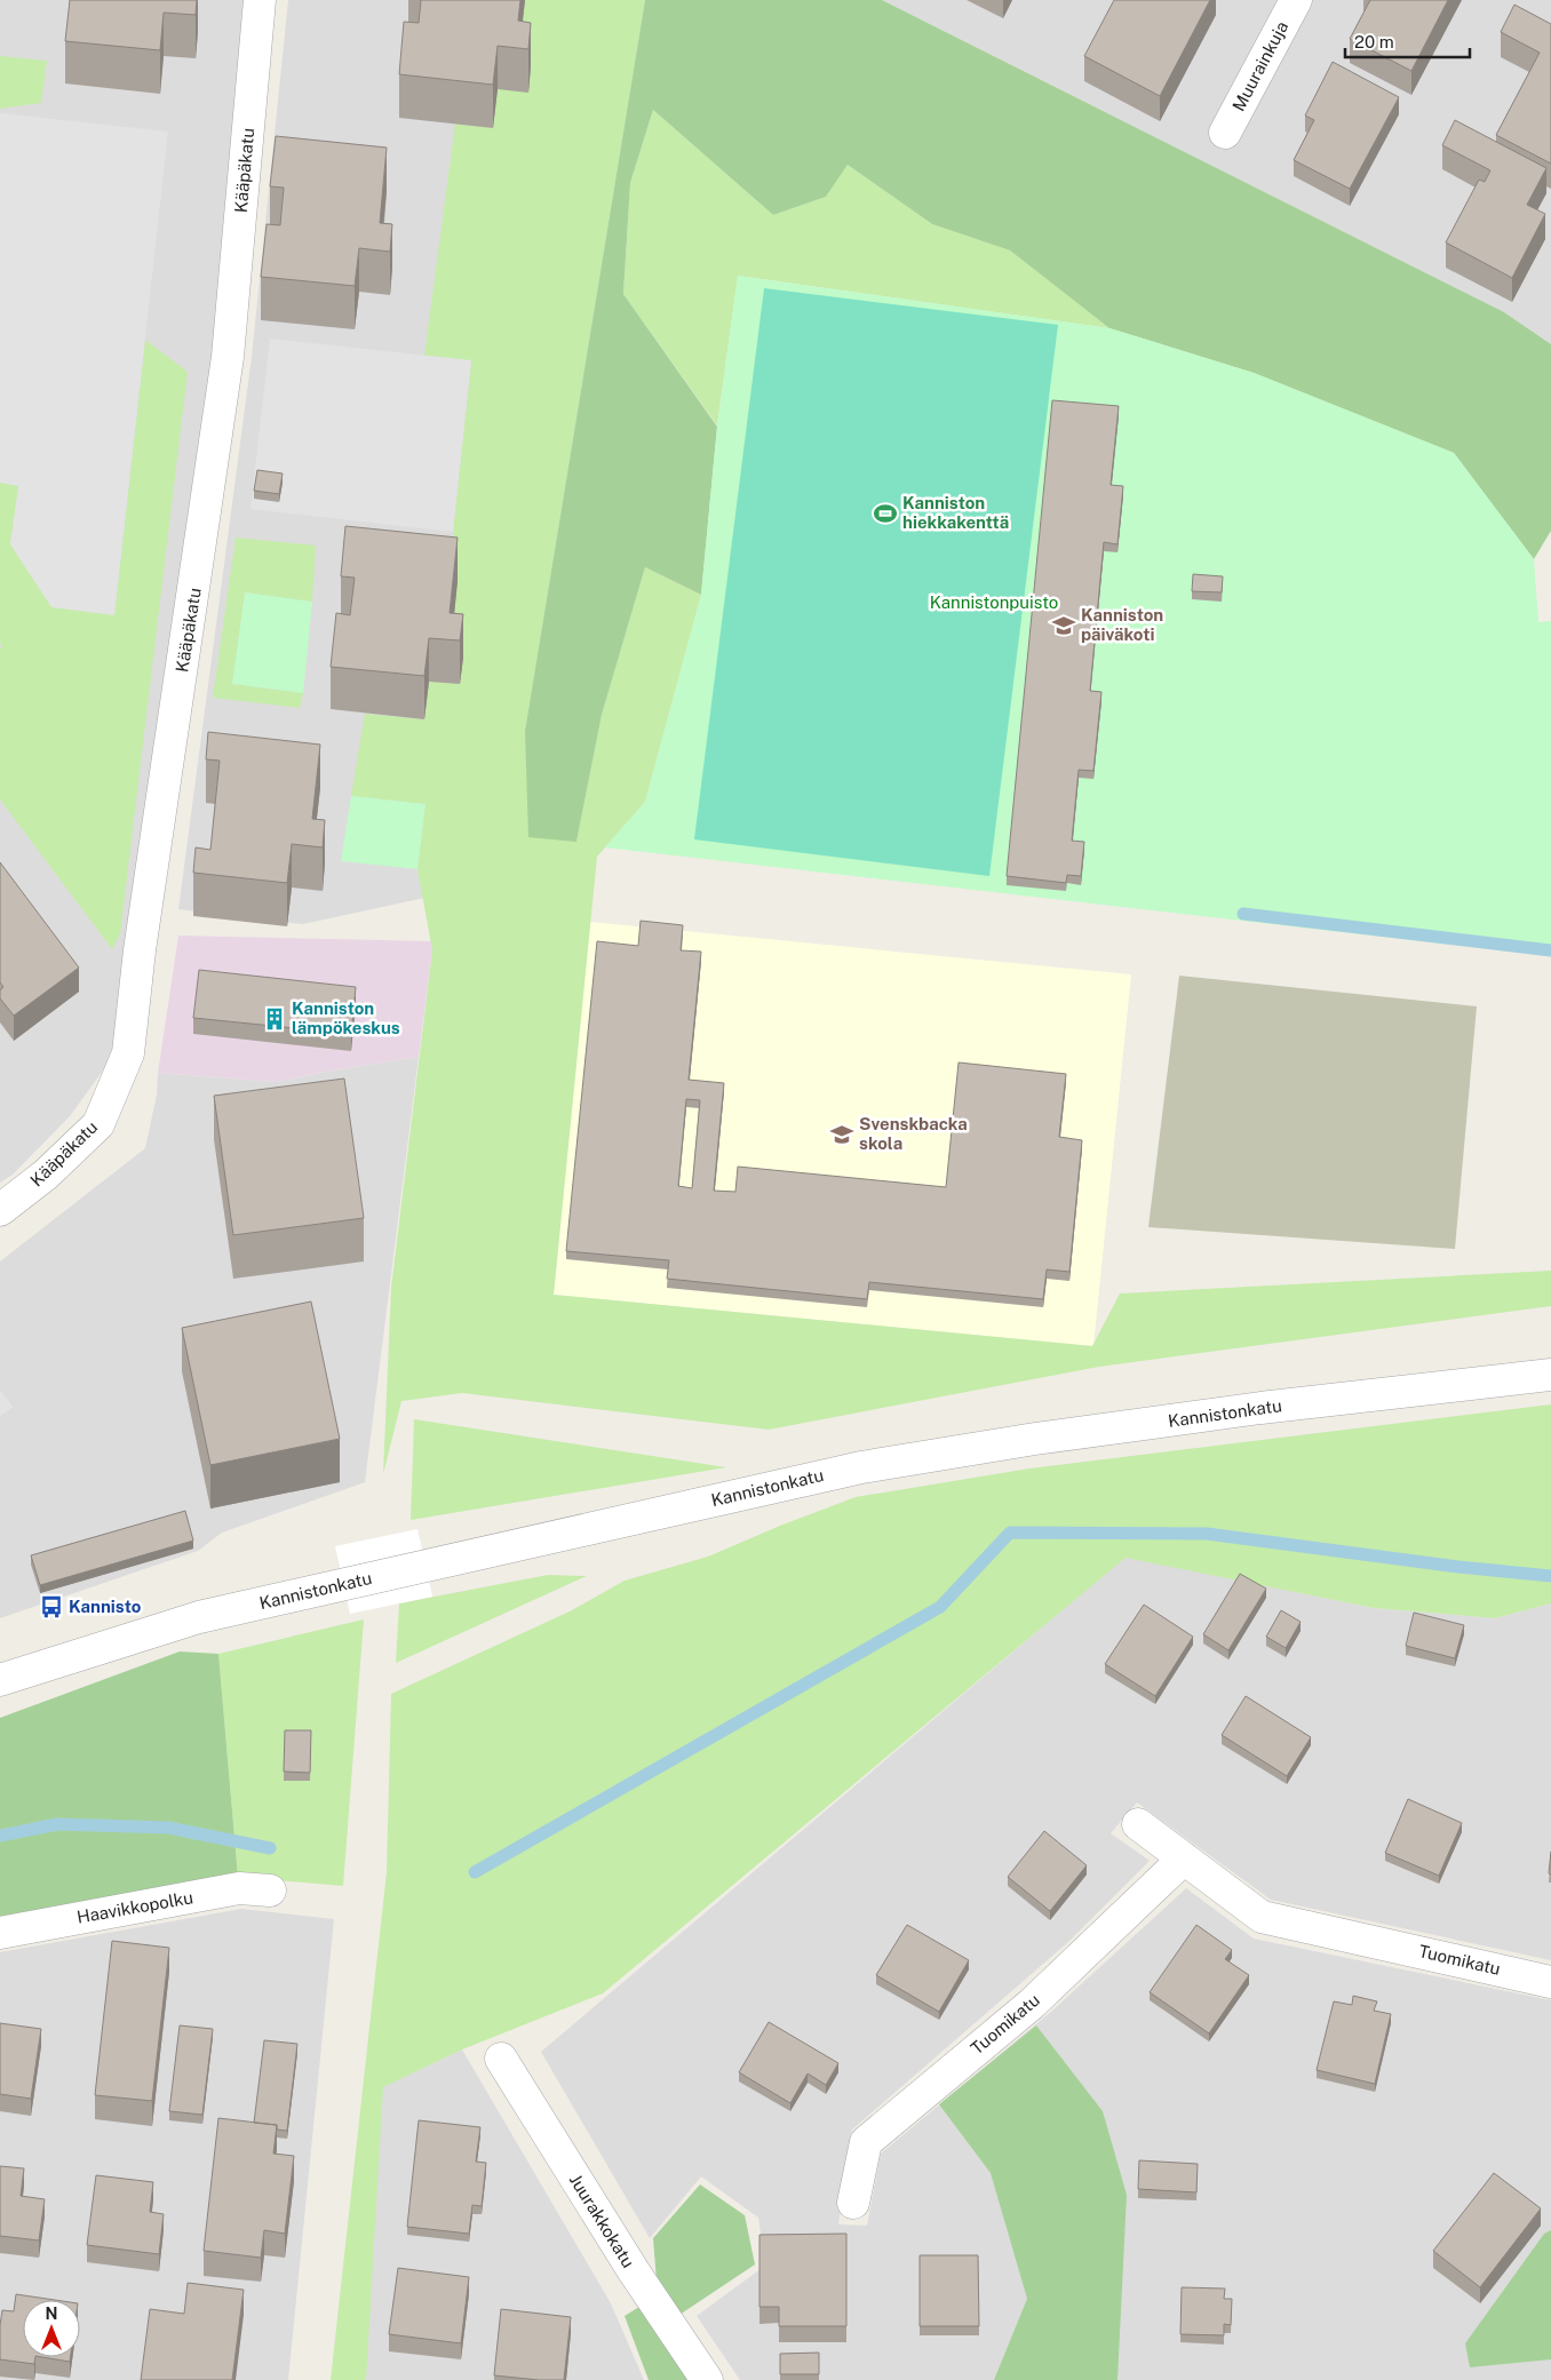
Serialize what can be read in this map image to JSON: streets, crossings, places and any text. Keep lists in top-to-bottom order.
{
  "streets": {
    "street": [
      "Muurainkuja",
      "Kääpäkatu",
      "Kannistonkatu",
      "Haavikkopolku",
      "Tuomikatu",
      "Juurakkokatu"
    ]
  },
  "parks": ["Kannistonpuisto"],
  "places": {
    "sports": ["Kanniston hiekkakenttä"],
    "school or university": ["Kanniston päiväkoti", "Svenskbacka skola"],
    "building": ["Kanniston lämpökeskus"],
    "bus stop": ["Kannisto"]
  },
  "scale_bar": "20 m",
  "north": "top"
}
